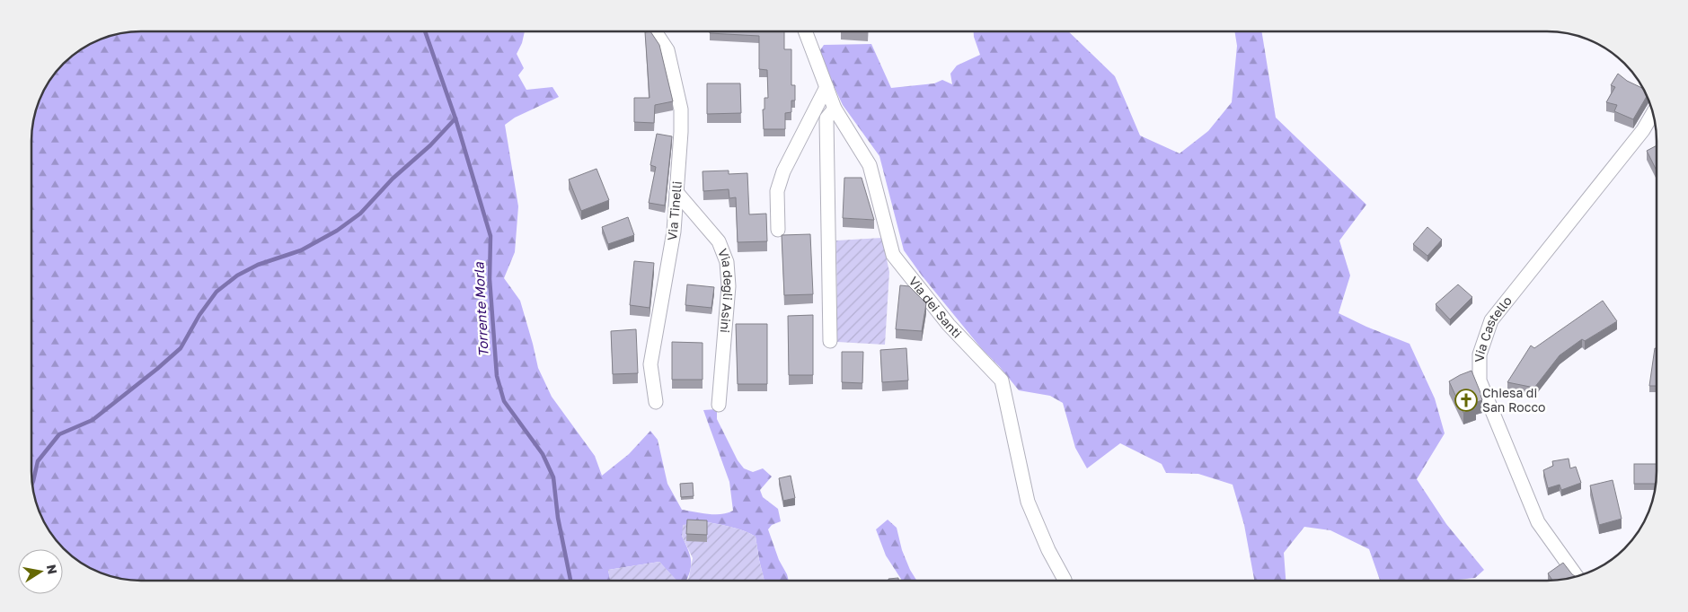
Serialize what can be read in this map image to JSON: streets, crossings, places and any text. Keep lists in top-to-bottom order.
{
  "streets": {
    "street": [
      "Via Tinelli",
      "Via degli Asini",
      "Via dei Santi",
      "Via Castello"
    ]
  },
  "crossings": [
    ["Via Tinelli", "Via degli Asini"]
  ],
  "water": ["Torrente Morla"],
  "places": {
    "church": ["Chiesa di San Rocco"]
  },
  "north": "right"
}
